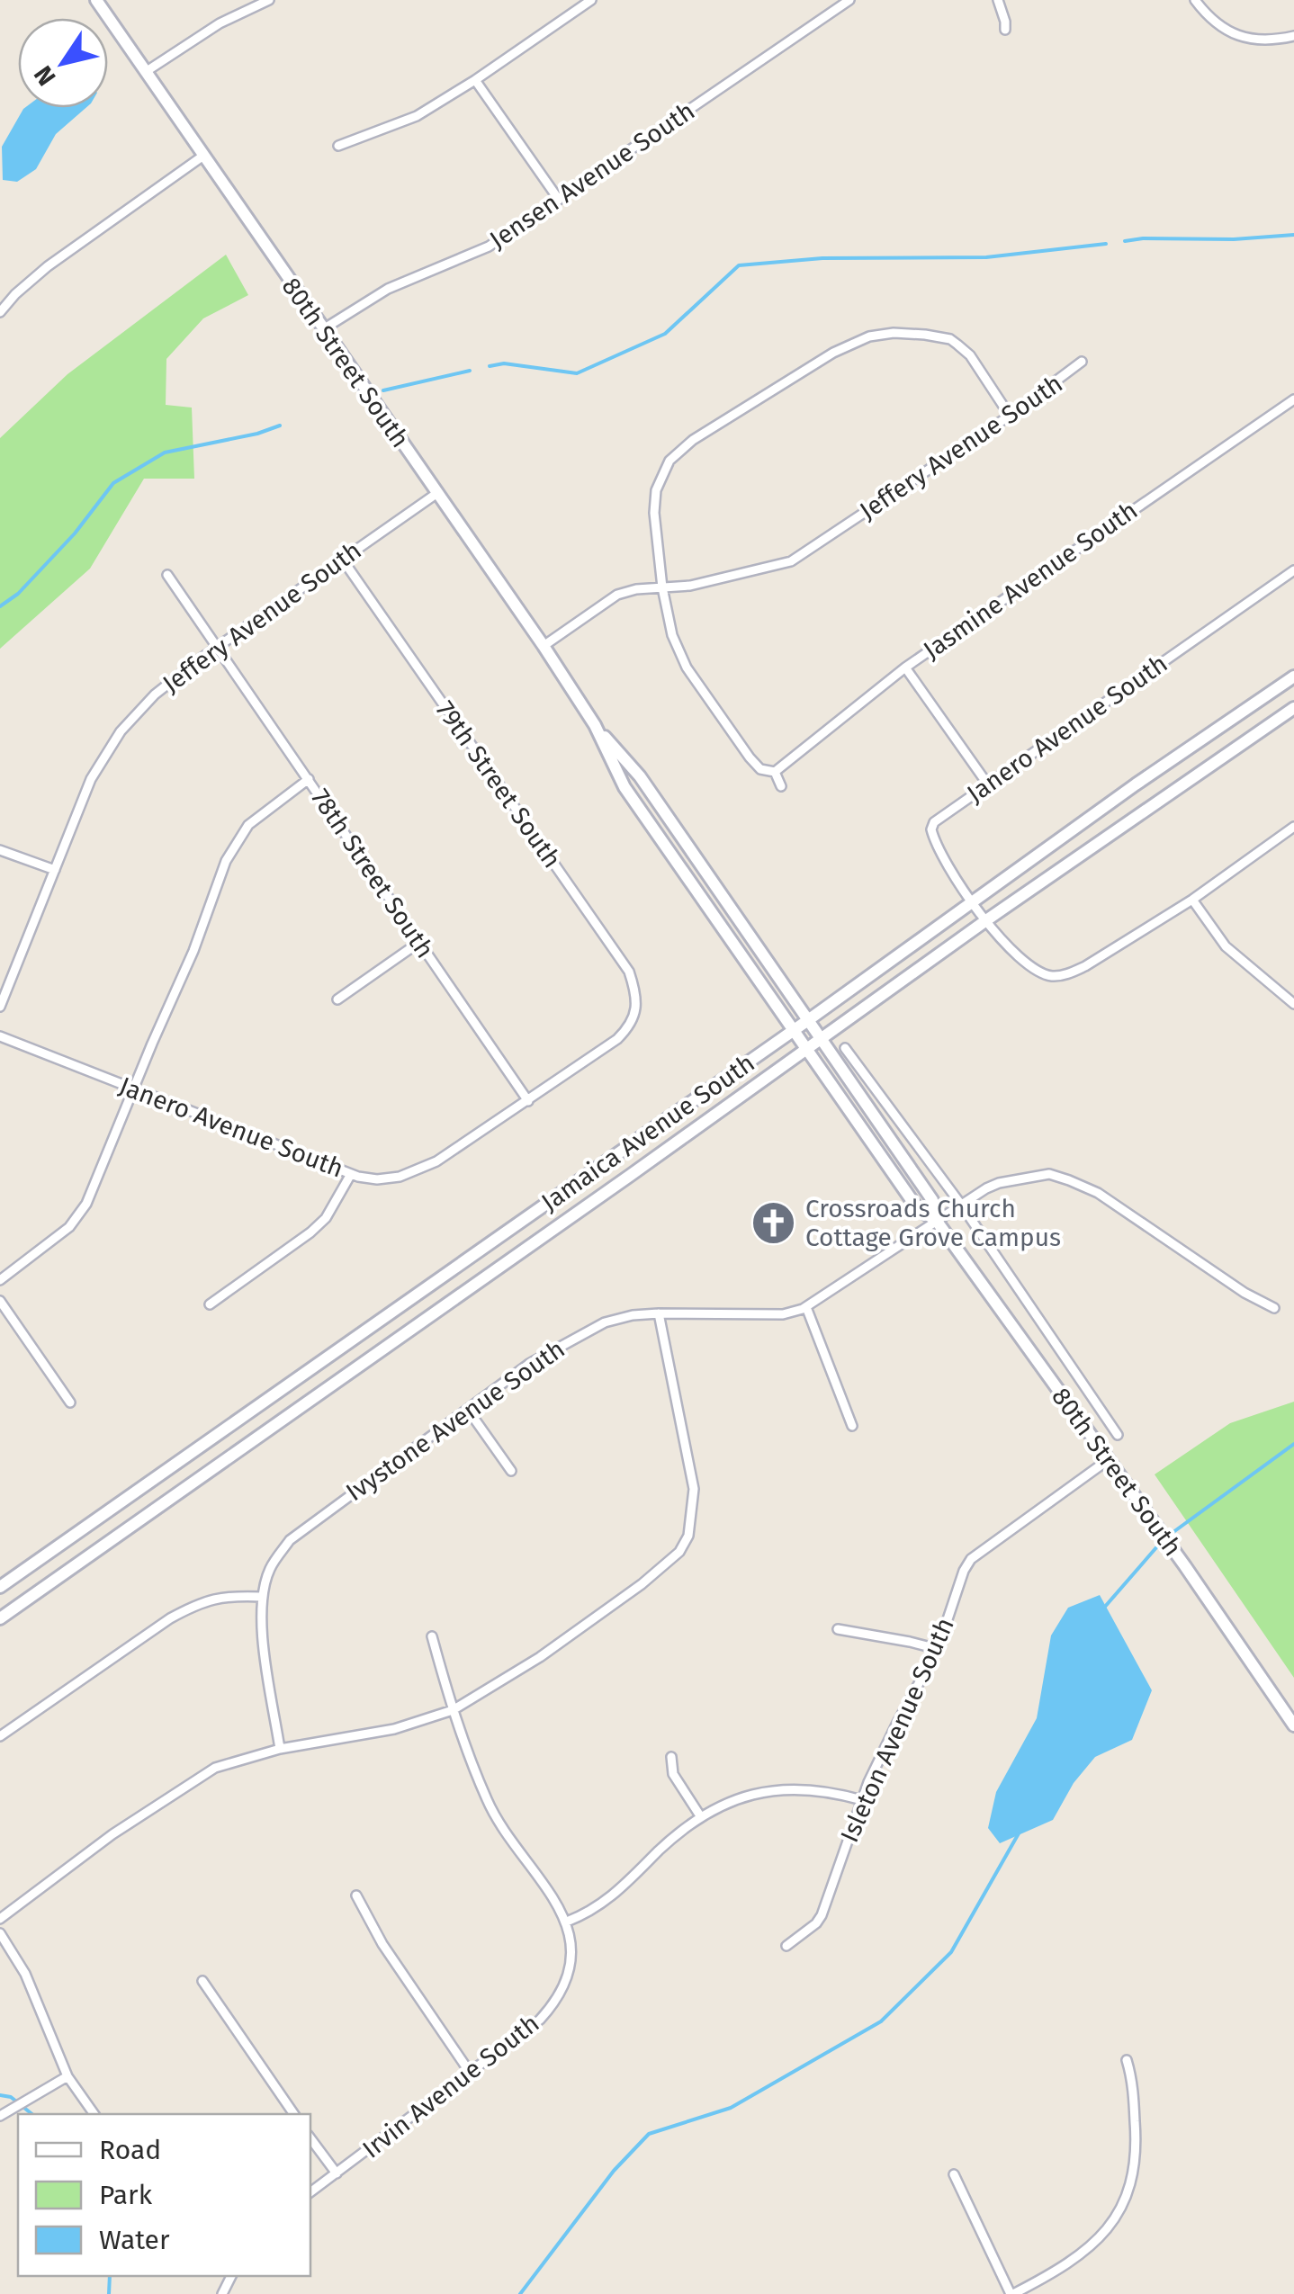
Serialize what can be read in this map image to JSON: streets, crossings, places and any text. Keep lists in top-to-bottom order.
{
  "streets": {
    "main road": ["80th Street South", "Jamaica Avenue South"],
    "street": [
      "Jensen Avenue South",
      "Jeffery Avenue South",
      "Jasmine Avenue South",
      "Janero Avenue South",
      "79th Street South",
      "78th Street South",
      "Ivystone Avenue South",
      "Isleton Avenue South",
      "Irvin Avenue South"
    ]
  },
  "crossings": [
    ["Jensen Avenue South", "80th Street South"],
    ["80th Street South", "Jeffery Avenue South"],
    ["80th Street South", "Jamaica Avenue South"],
    ["80th Street South", "Ivystone Avenue South"],
    ["80th Street South", "Isleton Avenue South"],
    ["Jeffery Avenue South", "79th Street South"],
    ["Jeffery Avenue South", "78th Street South"],
    ["Janero Avenue South", "79th Street South"],
    ["Janero Avenue South", "78th Street South"],
    ["Janero Avenue South", "Jamaica Avenue South"]
  ],
  "places": {
    "church": ["Crossroads Church Cottage Grove Campus"]
  },
  "legend": ["Road", "Park", "Water"],
  "north": "bottom left"
}
